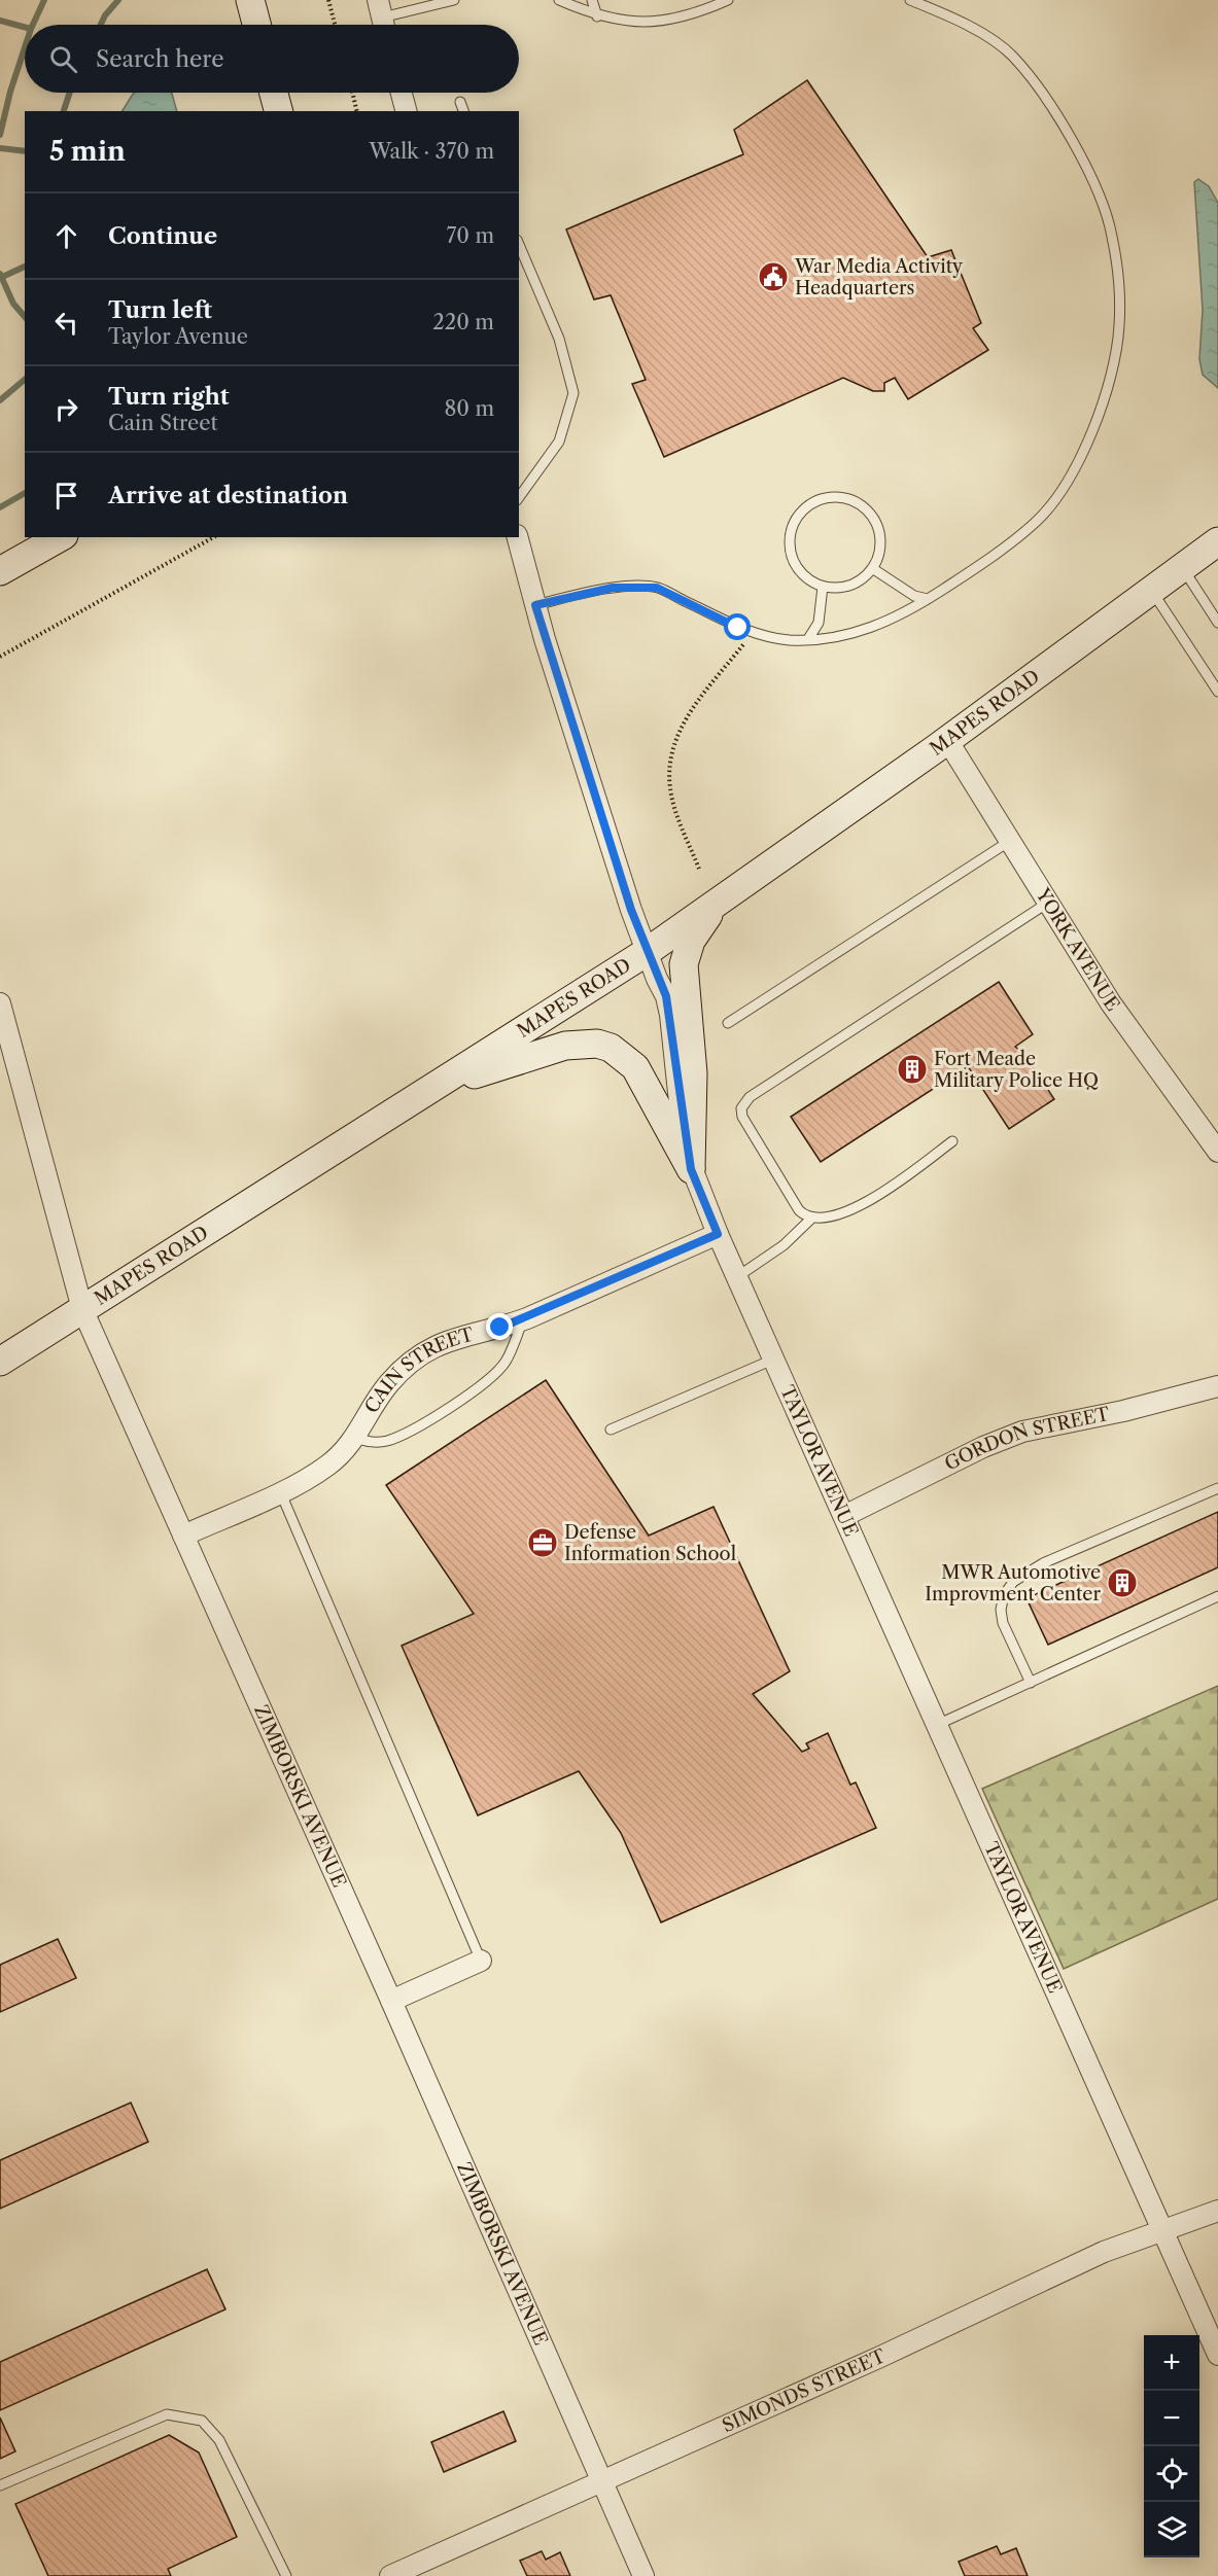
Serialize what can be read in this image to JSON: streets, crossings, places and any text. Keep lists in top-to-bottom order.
{
  "streets": {
    "street": [
      "MAPES ROAD",
      "YORK AVENUE",
      "CAIN STREET",
      "GORDON STREET",
      "TAYLOR AVENUE",
      "ZIMBORSKI AVENUE",
      "SIMONDS STREET"
    ]
  },
  "crossings": [
    ["MAPES ROAD", "YORK AVENUE"],
    ["MAPES ROAD", "TAYLOR AVENUE"],
    ["MAPES ROAD", "ZIMBORSKI AVENUE"],
    ["CAIN STREET", "TAYLOR AVENUE"],
    ["CAIN STREET", "ZIMBORSKI AVENUE"],
    ["GORDON STREET", "TAYLOR AVENUE"],
    ["TAYLOR AVENUE", "SIMONDS STREET"],
    ["ZIMBORSKI AVENUE", "SIMONDS STREET"]
  ],
  "places": {
    "public building": ["War Media Activity Headquarters"],
    "building": ["Fort Meade Military Police HQ", "MWR Automotive Improvment Center"],
    "office": ["Defense Information School"]
  },
  "page": {
    "search": "Search here",
    "heading": ["5 min", "Walk · 370 m"],
    "list": [
      ["Continue", "70 m"],
      ["Turn left", "Taylor Avenue", "220 m"],
      ["Turn right", "Cain Street", "80 m"],
      "Arrive at destination"
    ],
    "map_buttons": ["+", "−"]
  }
}
